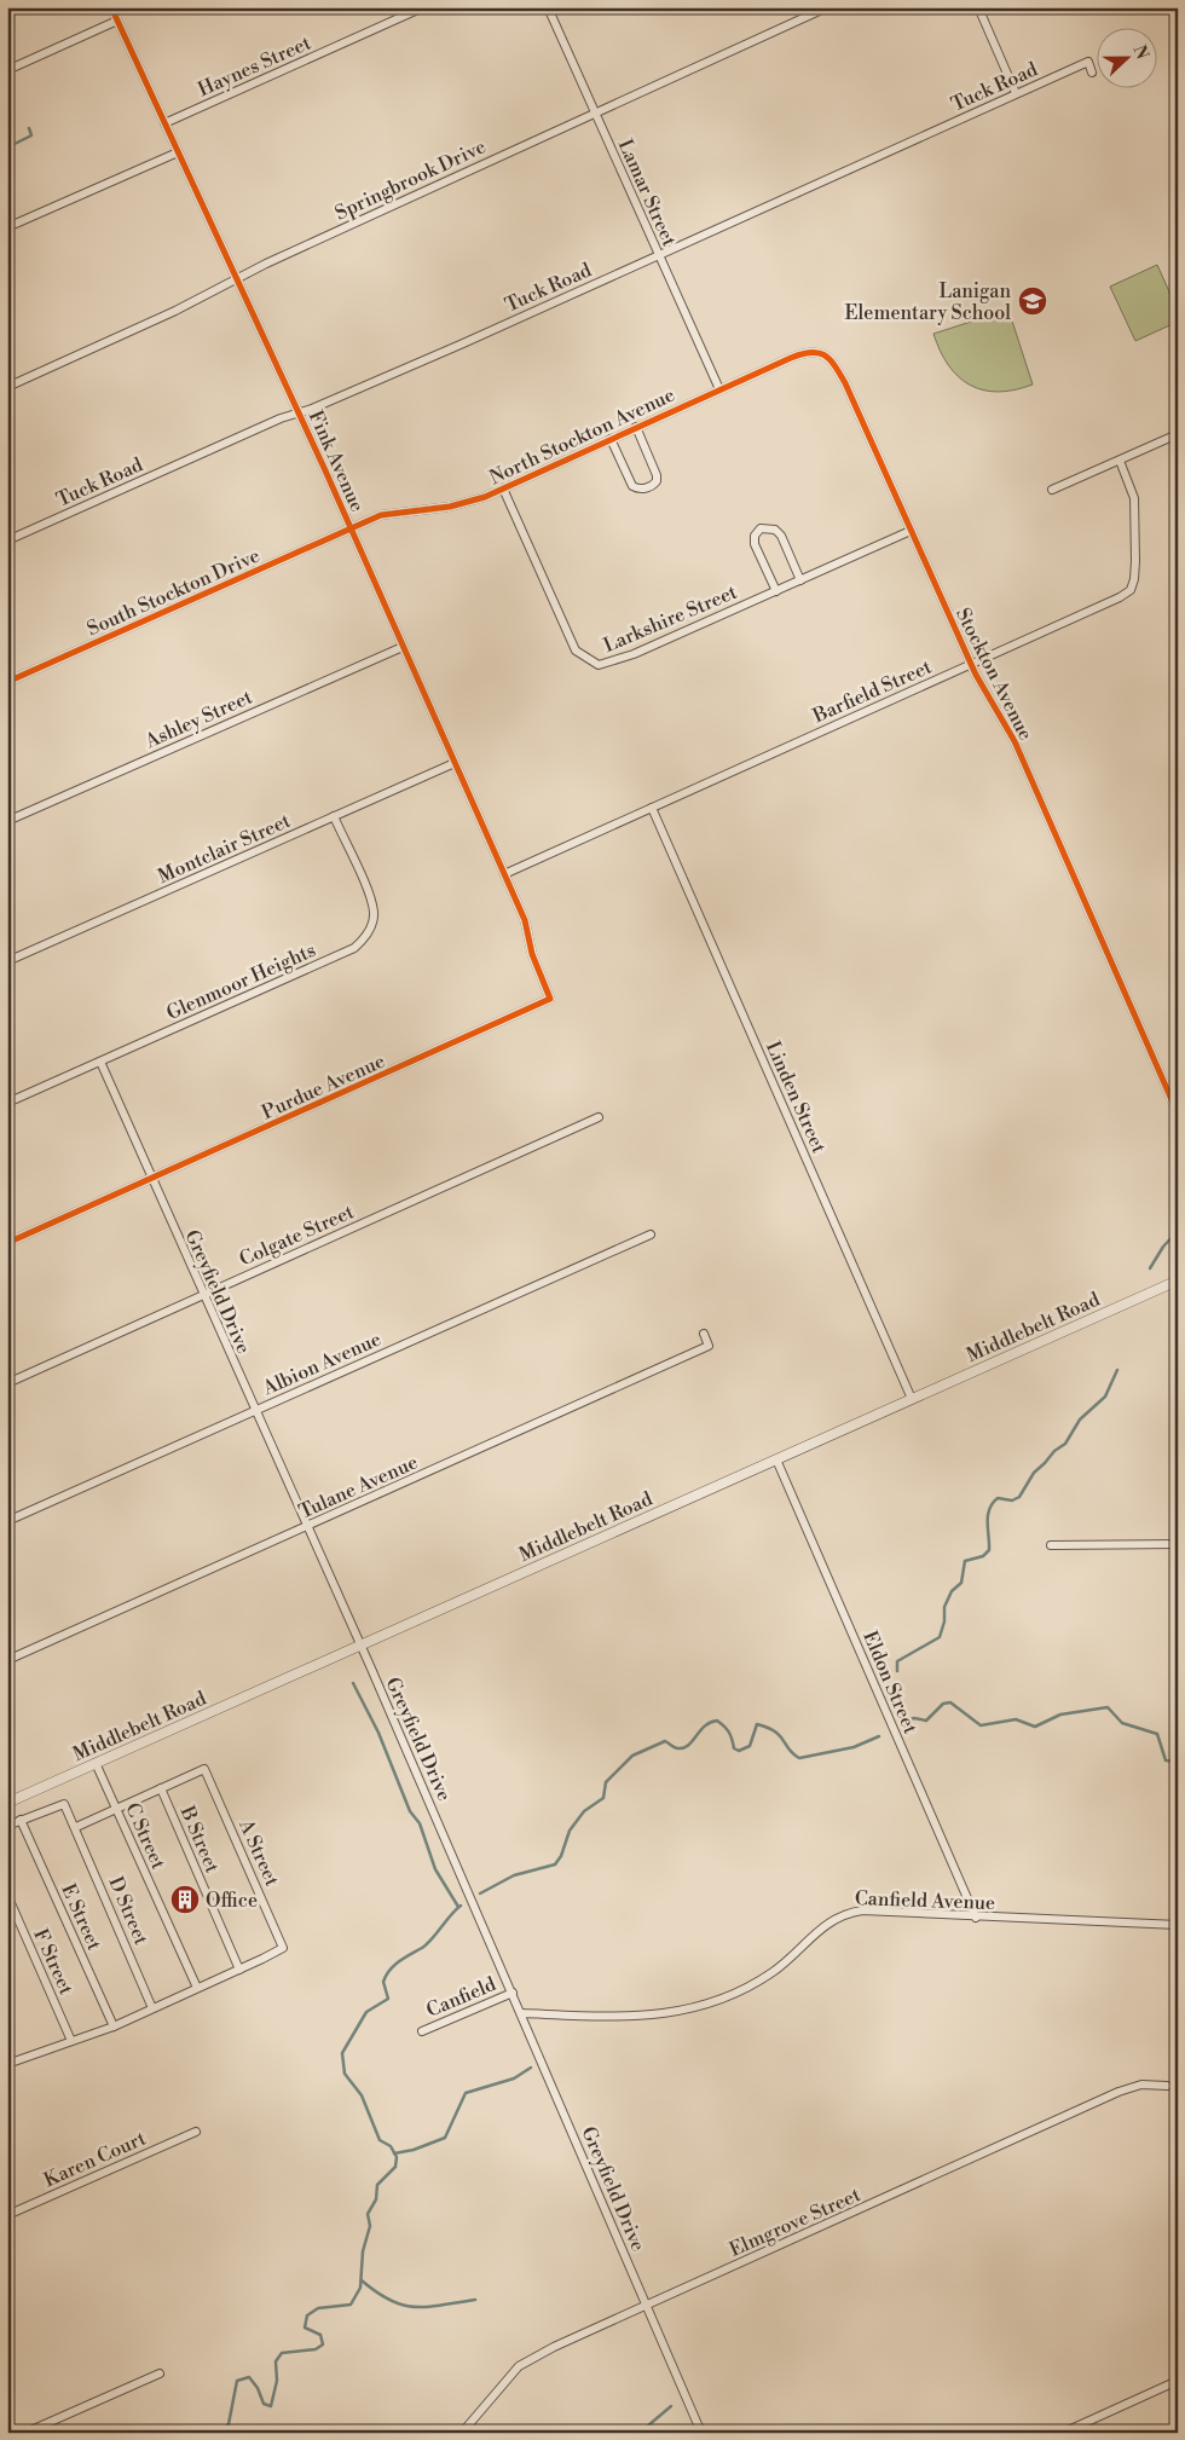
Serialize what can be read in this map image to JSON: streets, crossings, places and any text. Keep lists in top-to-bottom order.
{
  "streets": {
    "street": [
      "Haynes Street",
      "Tuck Road",
      "Springbrook Drive",
      "Lamar Street",
      "North Stockton Avenue",
      "Fink Avenue",
      "South Stockton Drive",
      "Larkshire Street",
      "Stockton Avenue",
      "Barfield Street",
      "Ashley Street",
      "Montclair Street",
      "Glenmoor Heights",
      "Purdue Avenue",
      "Linden Street",
      "Colgate Street",
      "Greyfield Drive",
      "Middlebelt Road",
      "Albion Avenue",
      "Tulane Avenue",
      "Eldon Street",
      "C Street",
      "B Street",
      "A Street",
      "Canfield Avenue",
      "D Street",
      "E Street",
      "F Street",
      "Canfield",
      "Karen Court",
      "Elmgrove Street"
    ]
  },
  "crossings": [
    ["Haynes Street", "Fink Avenue"],
    ["Tuck Road", "Lamar Street"],
    ["Tuck Road", "Fink Avenue"],
    ["Springbrook Drive", "Lamar Street"],
    ["Springbrook Drive", "Fink Avenue"],
    ["Lamar Street", "North Stockton Avenue"],
    ["North Stockton Avenue", "Fink Avenue"],
    ["North Stockton Avenue", "South Stockton Drive"],
    ["North Stockton Avenue", "Larkshire Street"],
    ["North Stockton Avenue", "Stockton Avenue"],
    ["Fink Avenue", "South Stockton Drive"],
    ["Fink Avenue", "Barfield Street"],
    ["Fink Avenue", "Ashley Street"],
    ["Fink Avenue", "Montclair Street"],
    ["Fink Avenue", "Purdue Avenue"],
    ["Larkshire Street", "Stockton Avenue"],
    ["Stockton Avenue", "Barfield Street"],
    ["Barfield Street", "Linden Street"],
    ["Montclair Street", "Glenmoor Heights"],
    ["Glenmoor Heights", "Greyfield Drive"],
    ["Purdue Avenue", "Greyfield Drive"],
    ["Linden Street", "Middlebelt Road"],
    ["Colgate Street", "Greyfield Drive"],
    ["Greyfield Drive", "Middlebelt Road"],
    ["Greyfield Drive", "Albion Avenue"],
    ["Greyfield Drive", "Tulane Avenue"],
    ["Greyfield Drive", "Canfield Avenue"],
    ["Greyfield Drive", "Canfield"],
    ["Greyfield Drive", "Elmgrove Street"],
    ["Middlebelt Road", "Eldon Street"],
    ["Middlebelt Road", "C Street"],
    ["Eldon Street", "Canfield Avenue"],
    ["C Street", "A Street"],
    ["B Street", "A Street"],
    ["A Street", "D Street"],
    ["D Street", "E Street"]
  ],
  "places": {
    "school or university": ["Lanigan Elementary School"],
    "building": ["Office"]
  },
  "north": "right"
}
